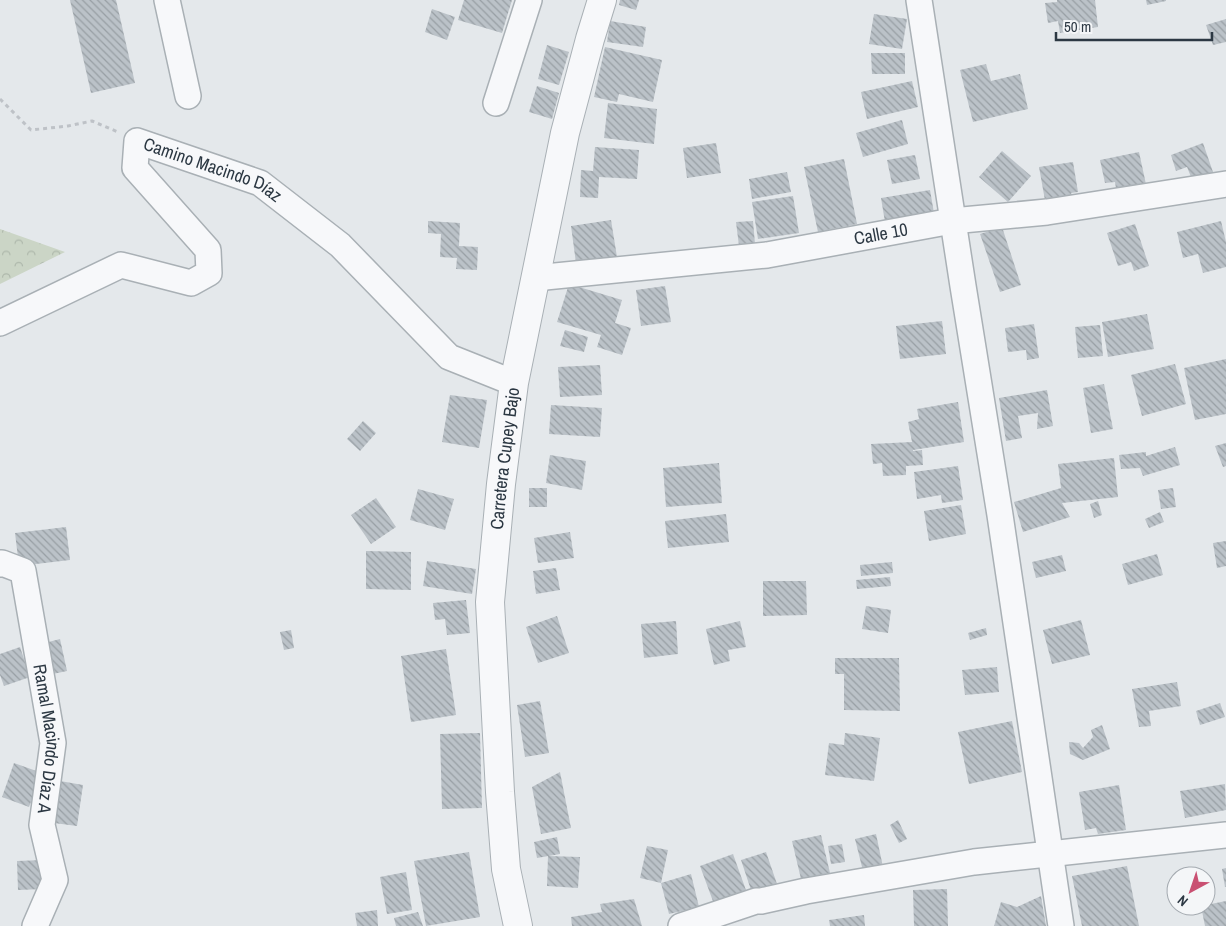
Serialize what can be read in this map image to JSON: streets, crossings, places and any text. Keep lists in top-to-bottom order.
{
  "streets": {
    "street": [
      "Camino Macindo Díaz",
      "Calle 10",
      "Carretera Cupey Bajo",
      "Ramal Macindo Díaz A"
    ]
  },
  "crossings": [
    ["Camino Macindo Díaz", "Carretera Cupey Bajo"],
    ["Calle 10", "Carretera Cupey Bajo"]
  ],
  "scale_bar": "50 m",
  "north": "bottom left"
}
